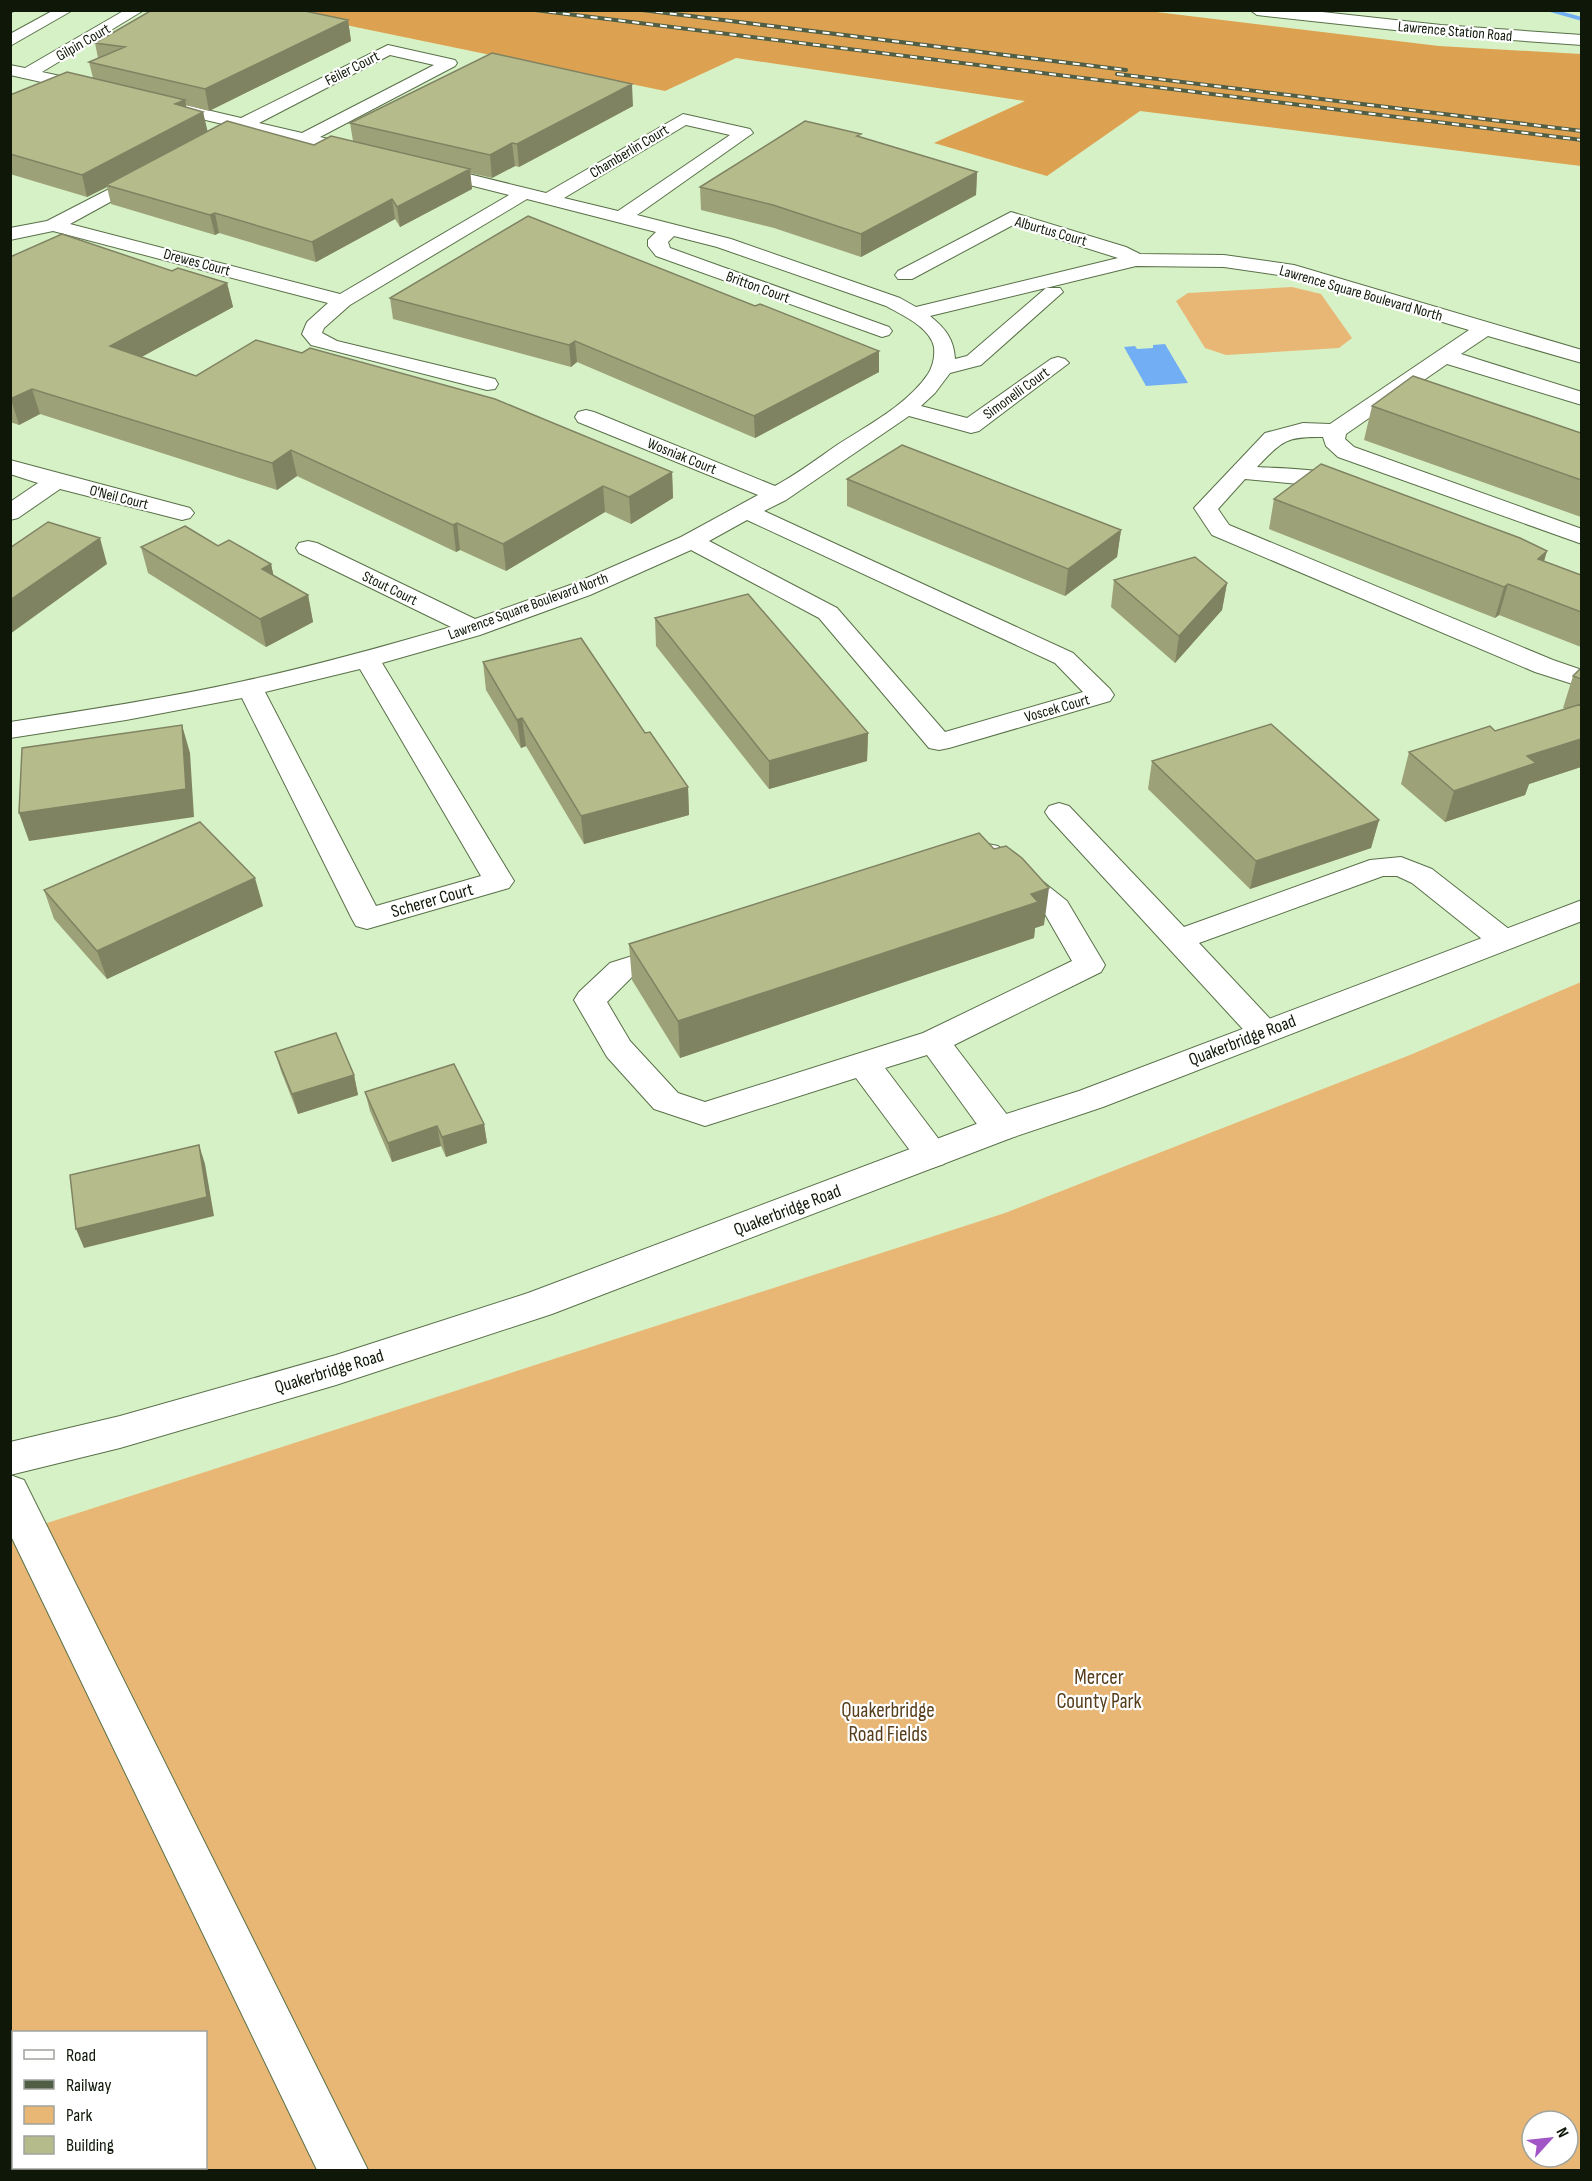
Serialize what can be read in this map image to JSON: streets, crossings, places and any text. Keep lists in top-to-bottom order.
{
  "streets": {
    "street": [
      "Lawrence Station Road",
      "Gilpin Court",
      "Feiler Court",
      "Chamberlin Court",
      "Alburtus Court",
      "Drewes Court",
      "Britton Court",
      "Lawrence Square Boulevard North",
      "Simonelli Court",
      "Wosniak Court",
      "O'Neil Court",
      "Stout Court",
      "Voscek Court",
      "Scherer Court",
      "Quakerbridge Road"
    ]
  },
  "crossings": [
    ["Alburtus Court", "Lawrence Square Boulevard North"],
    ["Lawrence Square Boulevard North", "Simonelli Court"],
    ["Lawrence Square Boulevard North", "Wosniak Court"],
    ["Lawrence Square Boulevard North", "Stout Court"],
    ["Lawrence Square Boulevard North", "Voscek Court"],
    ["Lawrence Square Boulevard North", "Scherer Court"]
  ],
  "parks": ["Mercer County Park", "Quakerbridge Road Fields"],
  "legend": [
    "Road",
    "Railway",
    "Park",
    "Building"
  ],
  "north": "top right"
}
